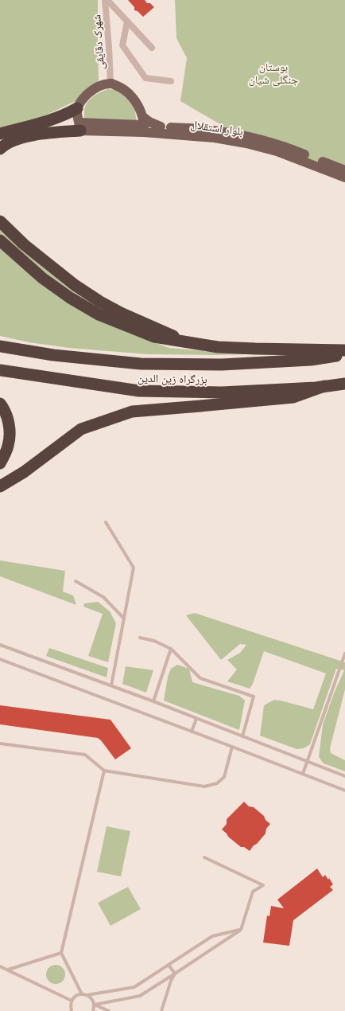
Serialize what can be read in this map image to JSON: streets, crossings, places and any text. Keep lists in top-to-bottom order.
{
  "streets": {
    "highway": ["بزرگراه زین الدین"],
    "main road": ["بلوار استقلال"],
    "street": ["شهرک دقایقی"]
  },
  "parks": ["بوستان جنگلی شیان"]
}
